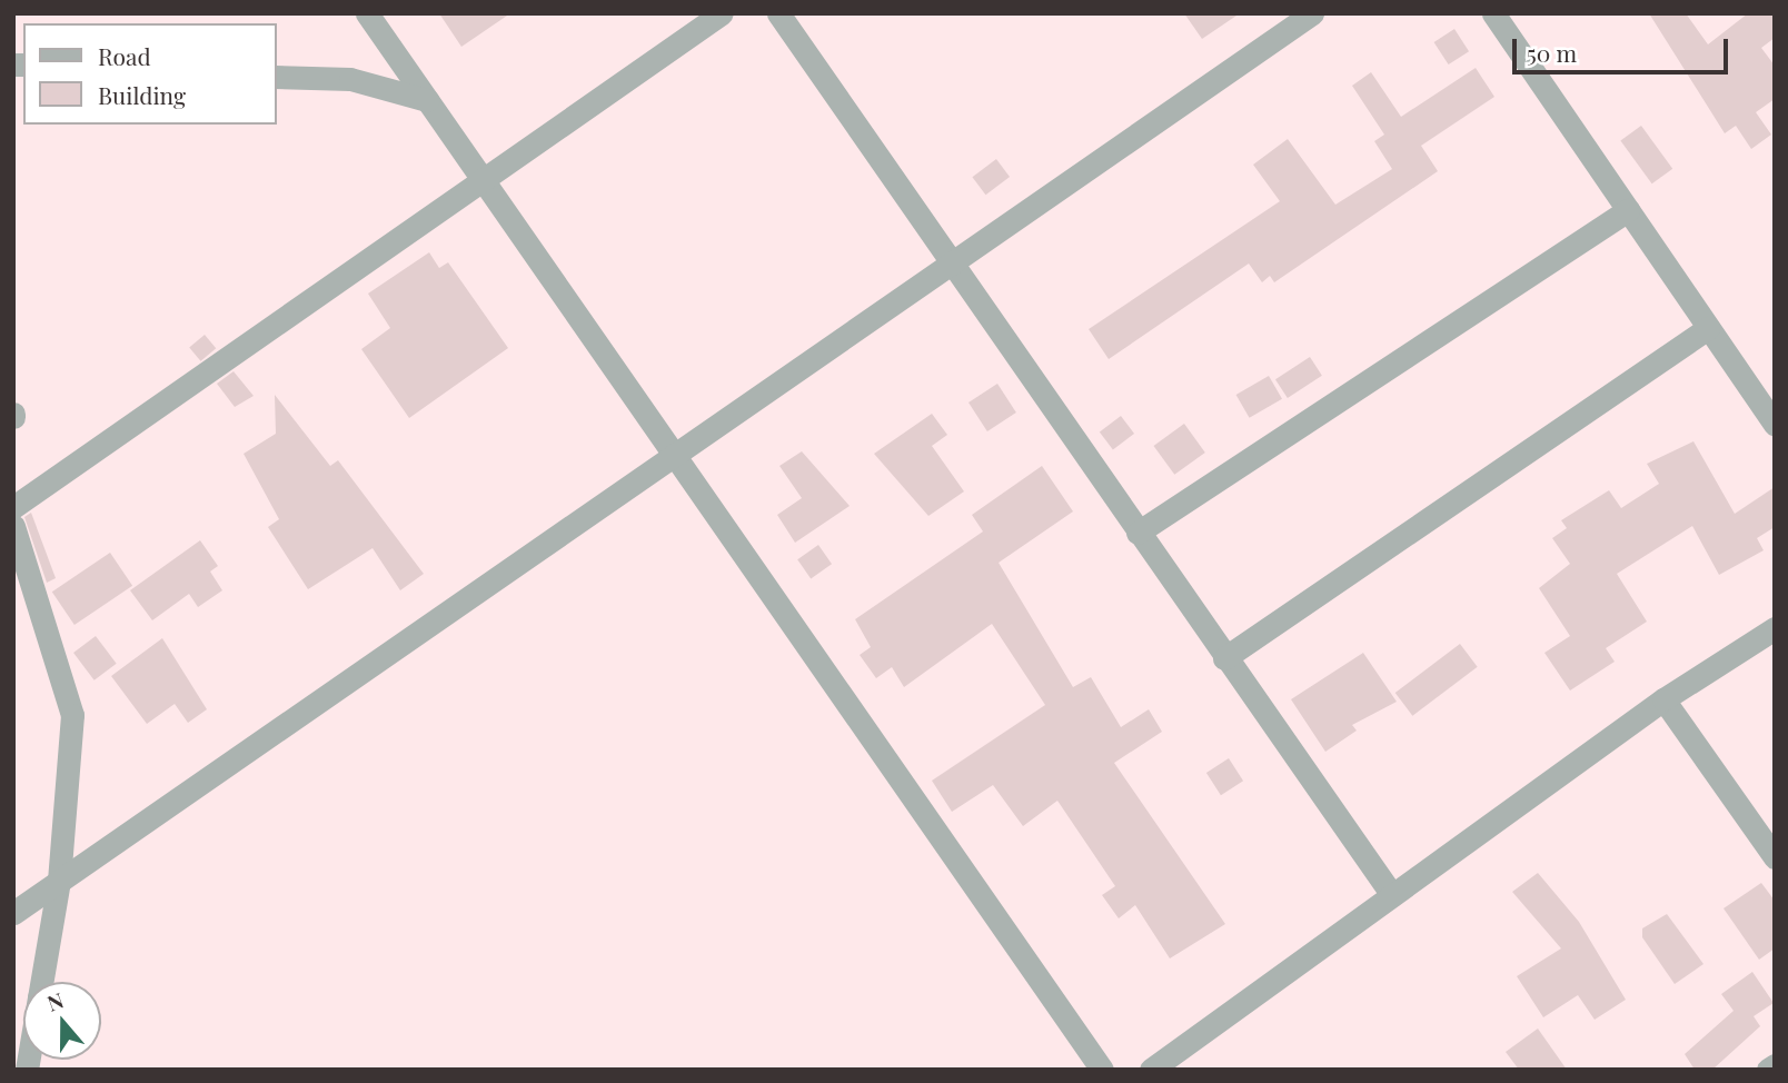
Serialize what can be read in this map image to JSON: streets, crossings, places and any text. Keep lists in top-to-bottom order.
{
  "legend": ["Road", "Building"],
  "scale_bar": "50 m",
  "north": "top"
}
